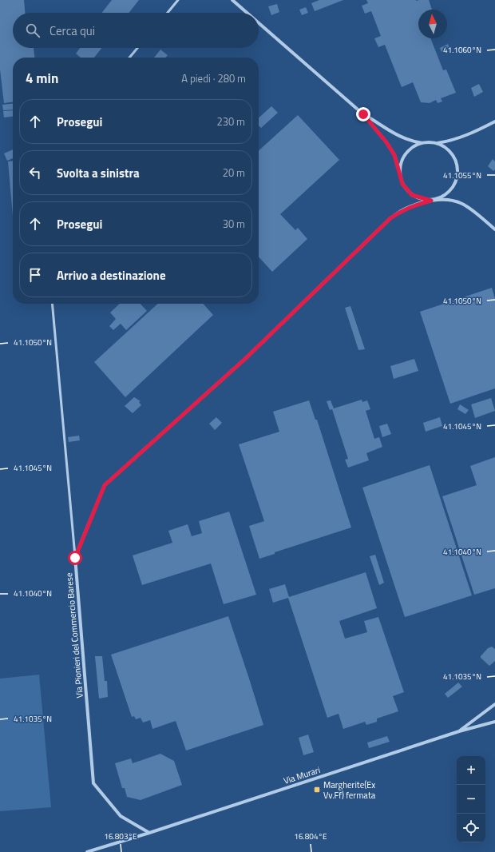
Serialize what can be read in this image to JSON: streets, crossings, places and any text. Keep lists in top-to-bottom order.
{
  "streets": {
    "street": ["Via Pionieri del Commercio Barese", "Via Murari"]
  },
  "crossings": [
    ["Via Pionieri del Commercio Barese", "Via Murari"]
  ],
  "places": {
    "transit": ["Margherite(Ex Vv.Ff) fermata"]
  },
  "north": "top",
  "page": {
    "search": "Cerca qui",
    "heading": ["4 min", "A piedi · 280 m"],
    "list": [
      ["Prosegui", "230 m"],
      ["Svolta a sinistra", "20 m"],
      ["Prosegui", "30 m"],
      "Arrivo a destinazione"
    ],
    "map_buttons": ["+", "−"]
  },
  "coordinates": [
    "41.1060°N",
    "41.1055°N",
    "41.1050°N",
    "41.1045°N",
    "41.1040°N",
    "41.1035°N",
    "16.803°E",
    "16.804°E"
  ]
}
